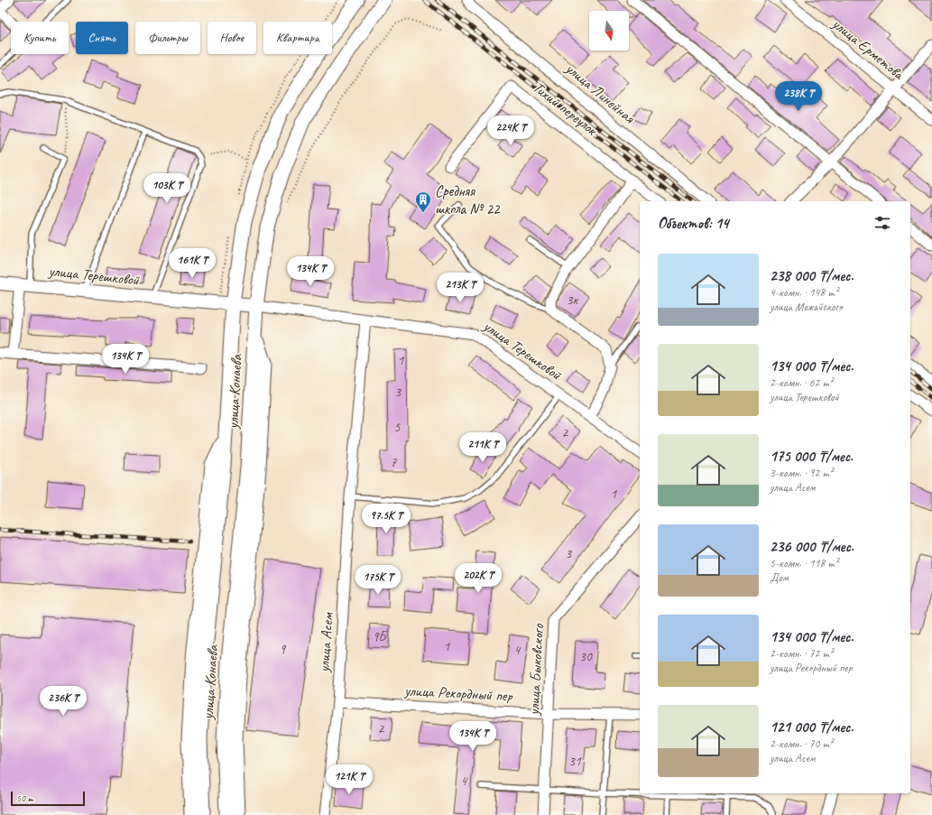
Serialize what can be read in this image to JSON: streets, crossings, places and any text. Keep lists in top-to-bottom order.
{
  "streets": {
    "main road": ["улица Конаева"],
    "street": [
      "улица Ерметова",
      "улица Линейная",
      "Тихий переулок",
      "улица Терешковой",
      "улица Асем",
      "улица Быковского",
      "улица Рекордный пер"
    ]
  },
  "crossings": [
    ["улица Терешковой", "улица Конаева"],
    ["улица Терешковой", "улица Асем"],
    ["улица Асем", "улица Рекордный пер"],
    ["улица Быковского", "улица Рекордный пер"]
  ],
  "places": {
    "building": ["Средняя школа № 22"]
  },
  "house_numbers": [
    "3к",
    "1",
    "3",
    "5",
    "2",
    "7",
    "1",
    "3",
    "9Б",
    "1",
    "9",
    "4",
    "30",
    "2",
    "31",
    "4"
  ],
  "scale_bar": "50 m",
  "north": "bottom",
  "page": {
    "chip": [
      "Купить",
      "Снять",
      "Фильтры",
      "Новое",
      "Квартира"
    ],
    "price": [
      "238K ₸",
      "224K ₸",
      "103K ₸",
      "161K ₸",
      "134K ₸",
      "213K ₸",
      "134K ₸",
      "211K ₸",
      "97.5K ₸",
      "202K ₸",
      "175K ₸",
      "236K ₸",
      "134K ₸",
      "121K ₸"
    ],
    "heading": "Объектов: 14",
    "list": [
      {
        "name": "238 000 ₸/мес.",
        "note": "4-комн. · 148 m² · улица Можайского"
      },
      {
        "name": "134 000 ₸/мес.",
        "note": "2-комн. · 62 m² · улица Терешковой"
      },
      {
        "name": "175 000 ₸/мес.",
        "note": "3-комн. · 92 m² · улица Асем"
      },
      {
        "name": "236 000 ₸/мес.",
        "note": "5-комн. · 118 m² · Дом"
      },
      {
        "name": "134 000 ₸/мес.",
        "note": "2-комн. · 72 m² · улица Рекордный пер"
      },
      {
        "name": "121 000 ₸/мес.",
        "note": "2-комн. · 70 m² · улица Асем"
      }
    ],
    "scale": "50 m"
  }
}
